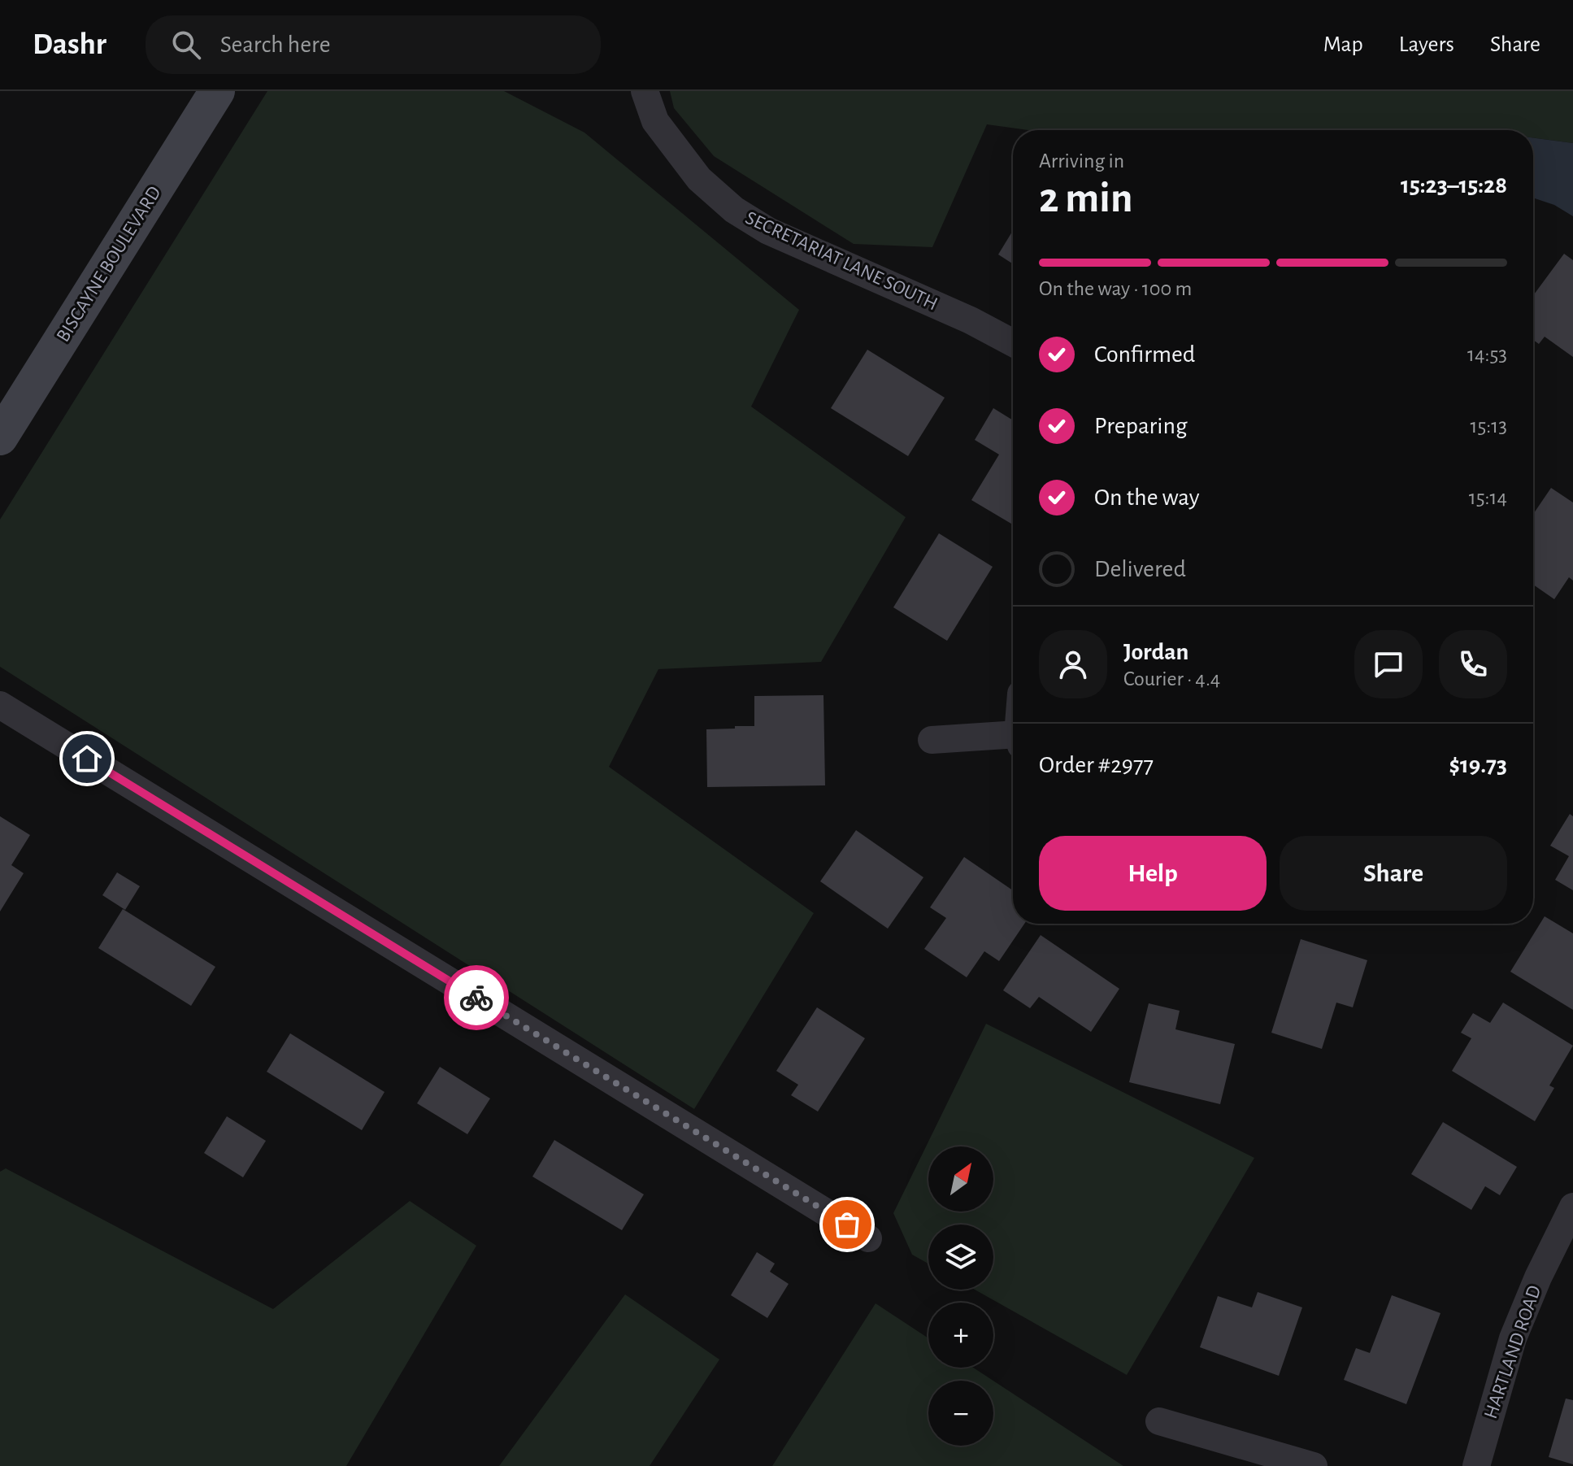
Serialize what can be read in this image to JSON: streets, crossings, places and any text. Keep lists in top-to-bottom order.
{
  "streets": {
    "street": ["SECRETARIAT LANE SOUTH", "BISCAYNE BOULEVARD", "HARTLAND ROAD"]
  },
  "north": "top right",
  "page": {
    "header": "Dashr",
    "search": "Search here",
    "nav": ["Map", "Layers", "Share"],
    "heading": ["2 min", "Arriving in", "15:23–15:28"],
    "panel": [
      "Jordan",
      "Courier · 4.4",
      "Order #2977",
      "$19.73"
    ],
    "bar": "On the way · 100 m",
    "list": [
      ["Confirmed", "14:53"],
      ["Preparing", "15:13"],
      ["On the way", "15:14"],
      "Delivered"
    ],
    "buttons": ["Help", "Share"],
    "map_buttons": ["+", "−"]
  }
}
